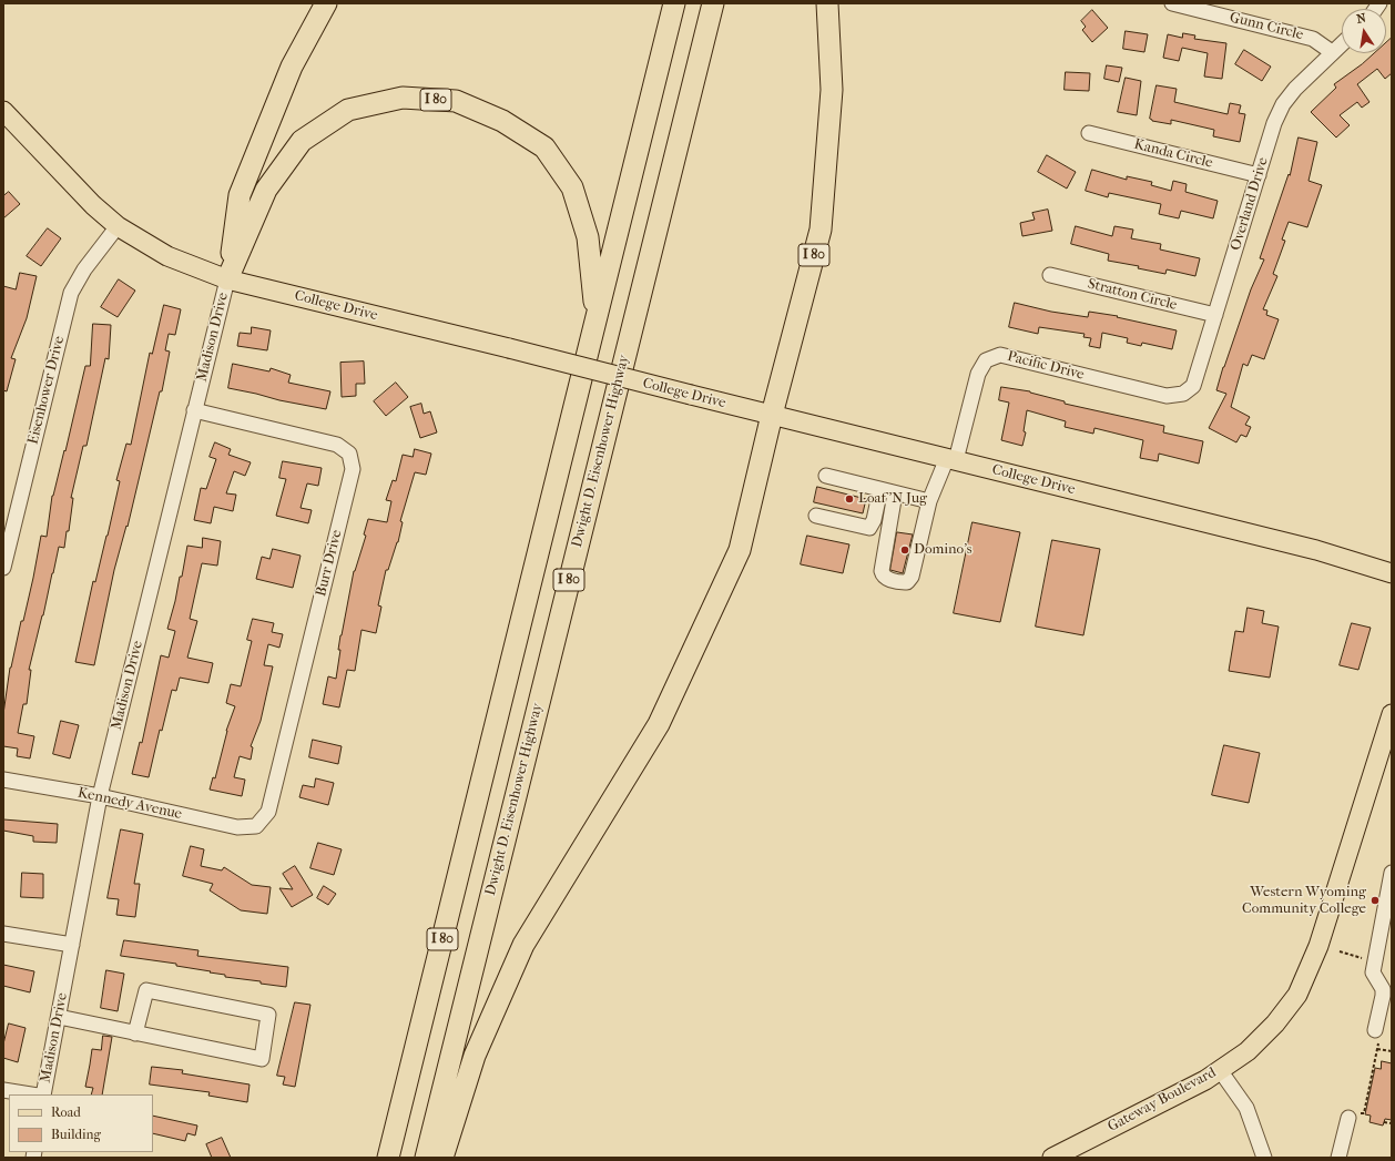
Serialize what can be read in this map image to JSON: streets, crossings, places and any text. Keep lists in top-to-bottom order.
{
  "streets": {
    "highway": ["I 80", "Dwight D. Eisenhower Highway"],
    "main road": ["College Drive", "Gateway Boulevard"],
    "street": [
      "Gunn Circle",
      "Kanda Circle",
      "Overland Drive",
      "Stratton Circle",
      "Madison Drive",
      "Pacific Drive",
      "Eisenhower Drive",
      "Burr Drive",
      "Kennedy Avenue"
    ]
  },
  "crossings": [
    ["Gunn Circle", "Overland Drive"],
    ["I 80", "College Drive"],
    ["I 80", "Madison Drive"],
    ["Kanda Circle", "Overland Drive"],
    ["Overland Drive", "Stratton Circle"],
    ["Overland Drive", "Pacific Drive"],
    ["College Drive", "Madison Drive"],
    ["College Drive", "Pacific Drive"],
    ["College Drive", "Eisenhower Drive"],
    ["Madison Drive", "Burr Drive"],
    ["Madison Drive", "Kennedy Avenue"],
    ["Burr Drive", "Kennedy Avenue"]
  ],
  "places": ["Loaf 'N Jug", "Domino's", "Western Wyoming Community College"],
  "legend": ["Road", "Building"],
  "north": "top"
}
